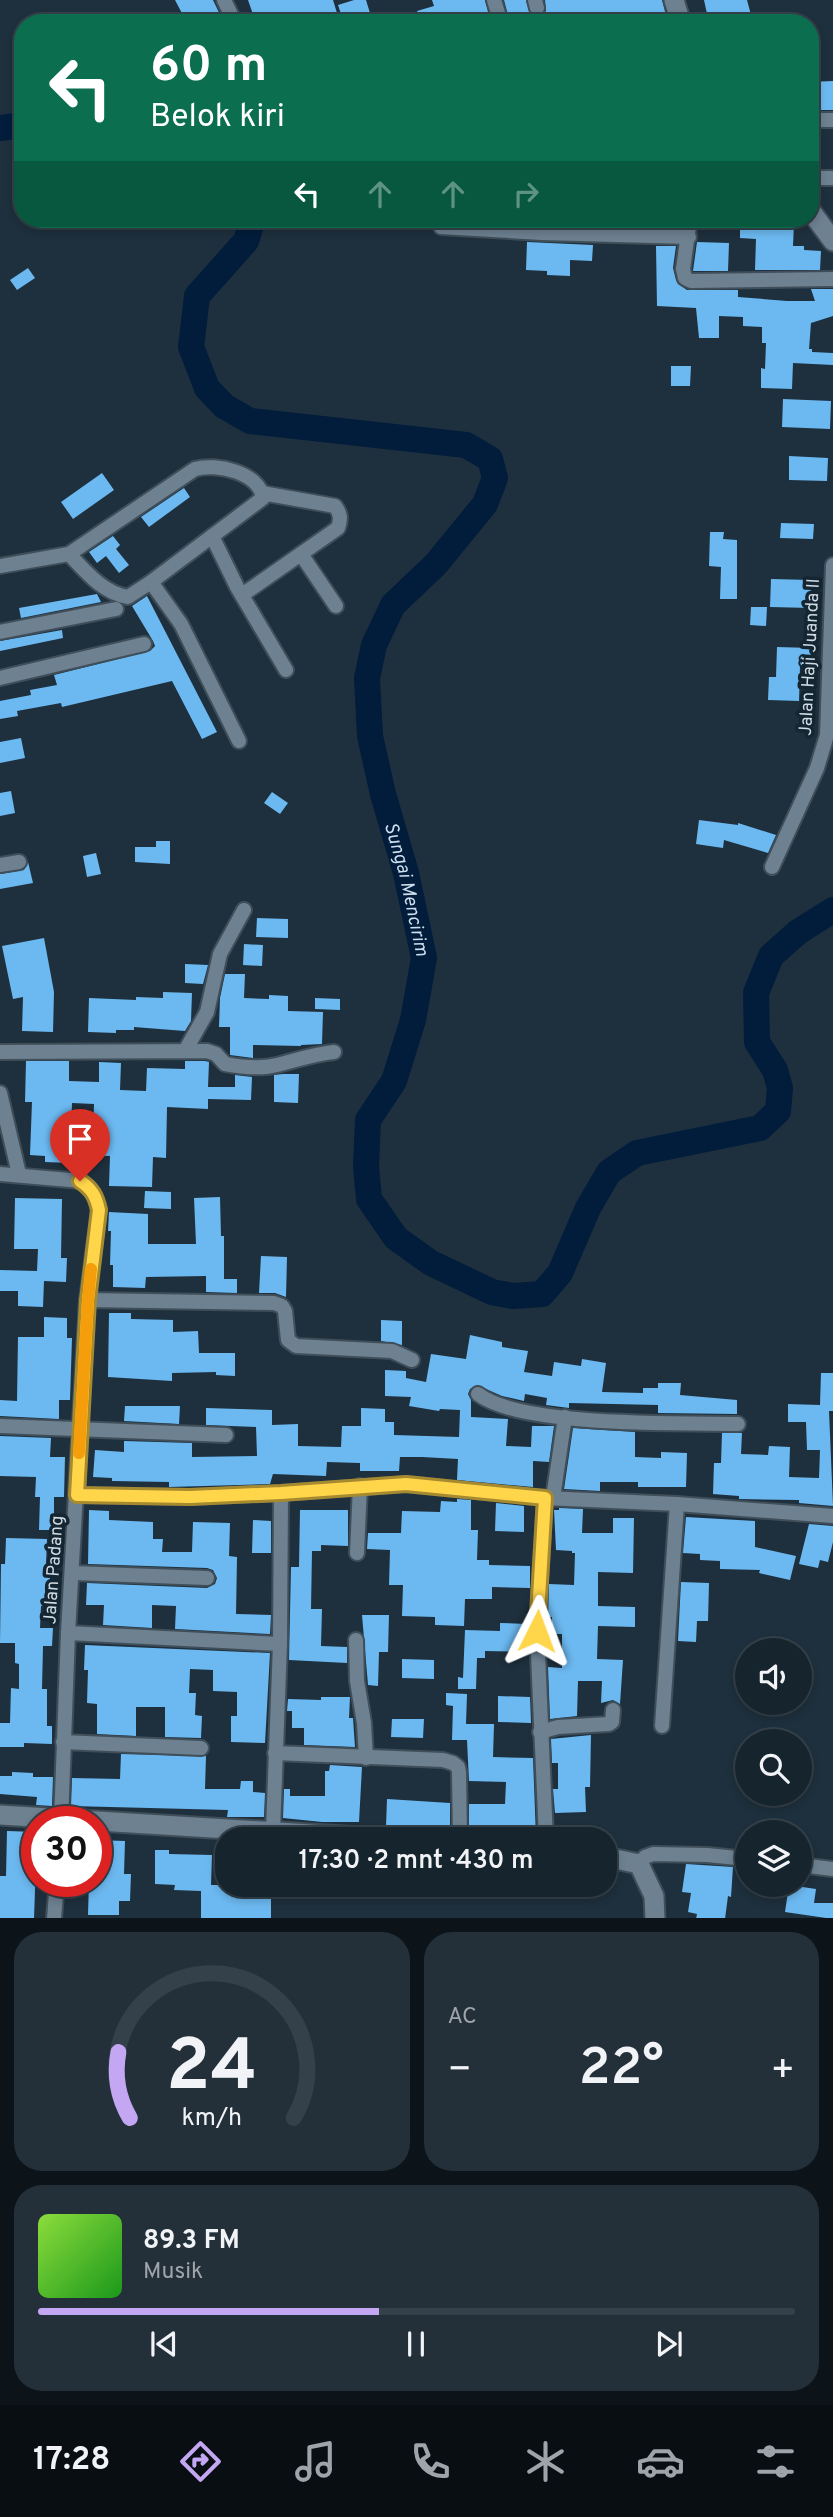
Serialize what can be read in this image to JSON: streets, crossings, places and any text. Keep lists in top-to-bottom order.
{
  "streets": {
    "street": ["Jalan Haji Juanda II", "Jalan Padang"]
  },
  "water": ["Sungai Mencirim"],
  "page": {
    "turn": ["60 m", "Belok kiri"],
    "limit": "30",
    "trip": "17:30 · 2 mnt · 430 m",
    "tile": "AC",
    "heat": ["−", "22°", "+"],
    "song": ["89.3 FM", "Musik"],
    "tabs": "17:28",
    "gauge": ["24", "km/h"]
  }
}
